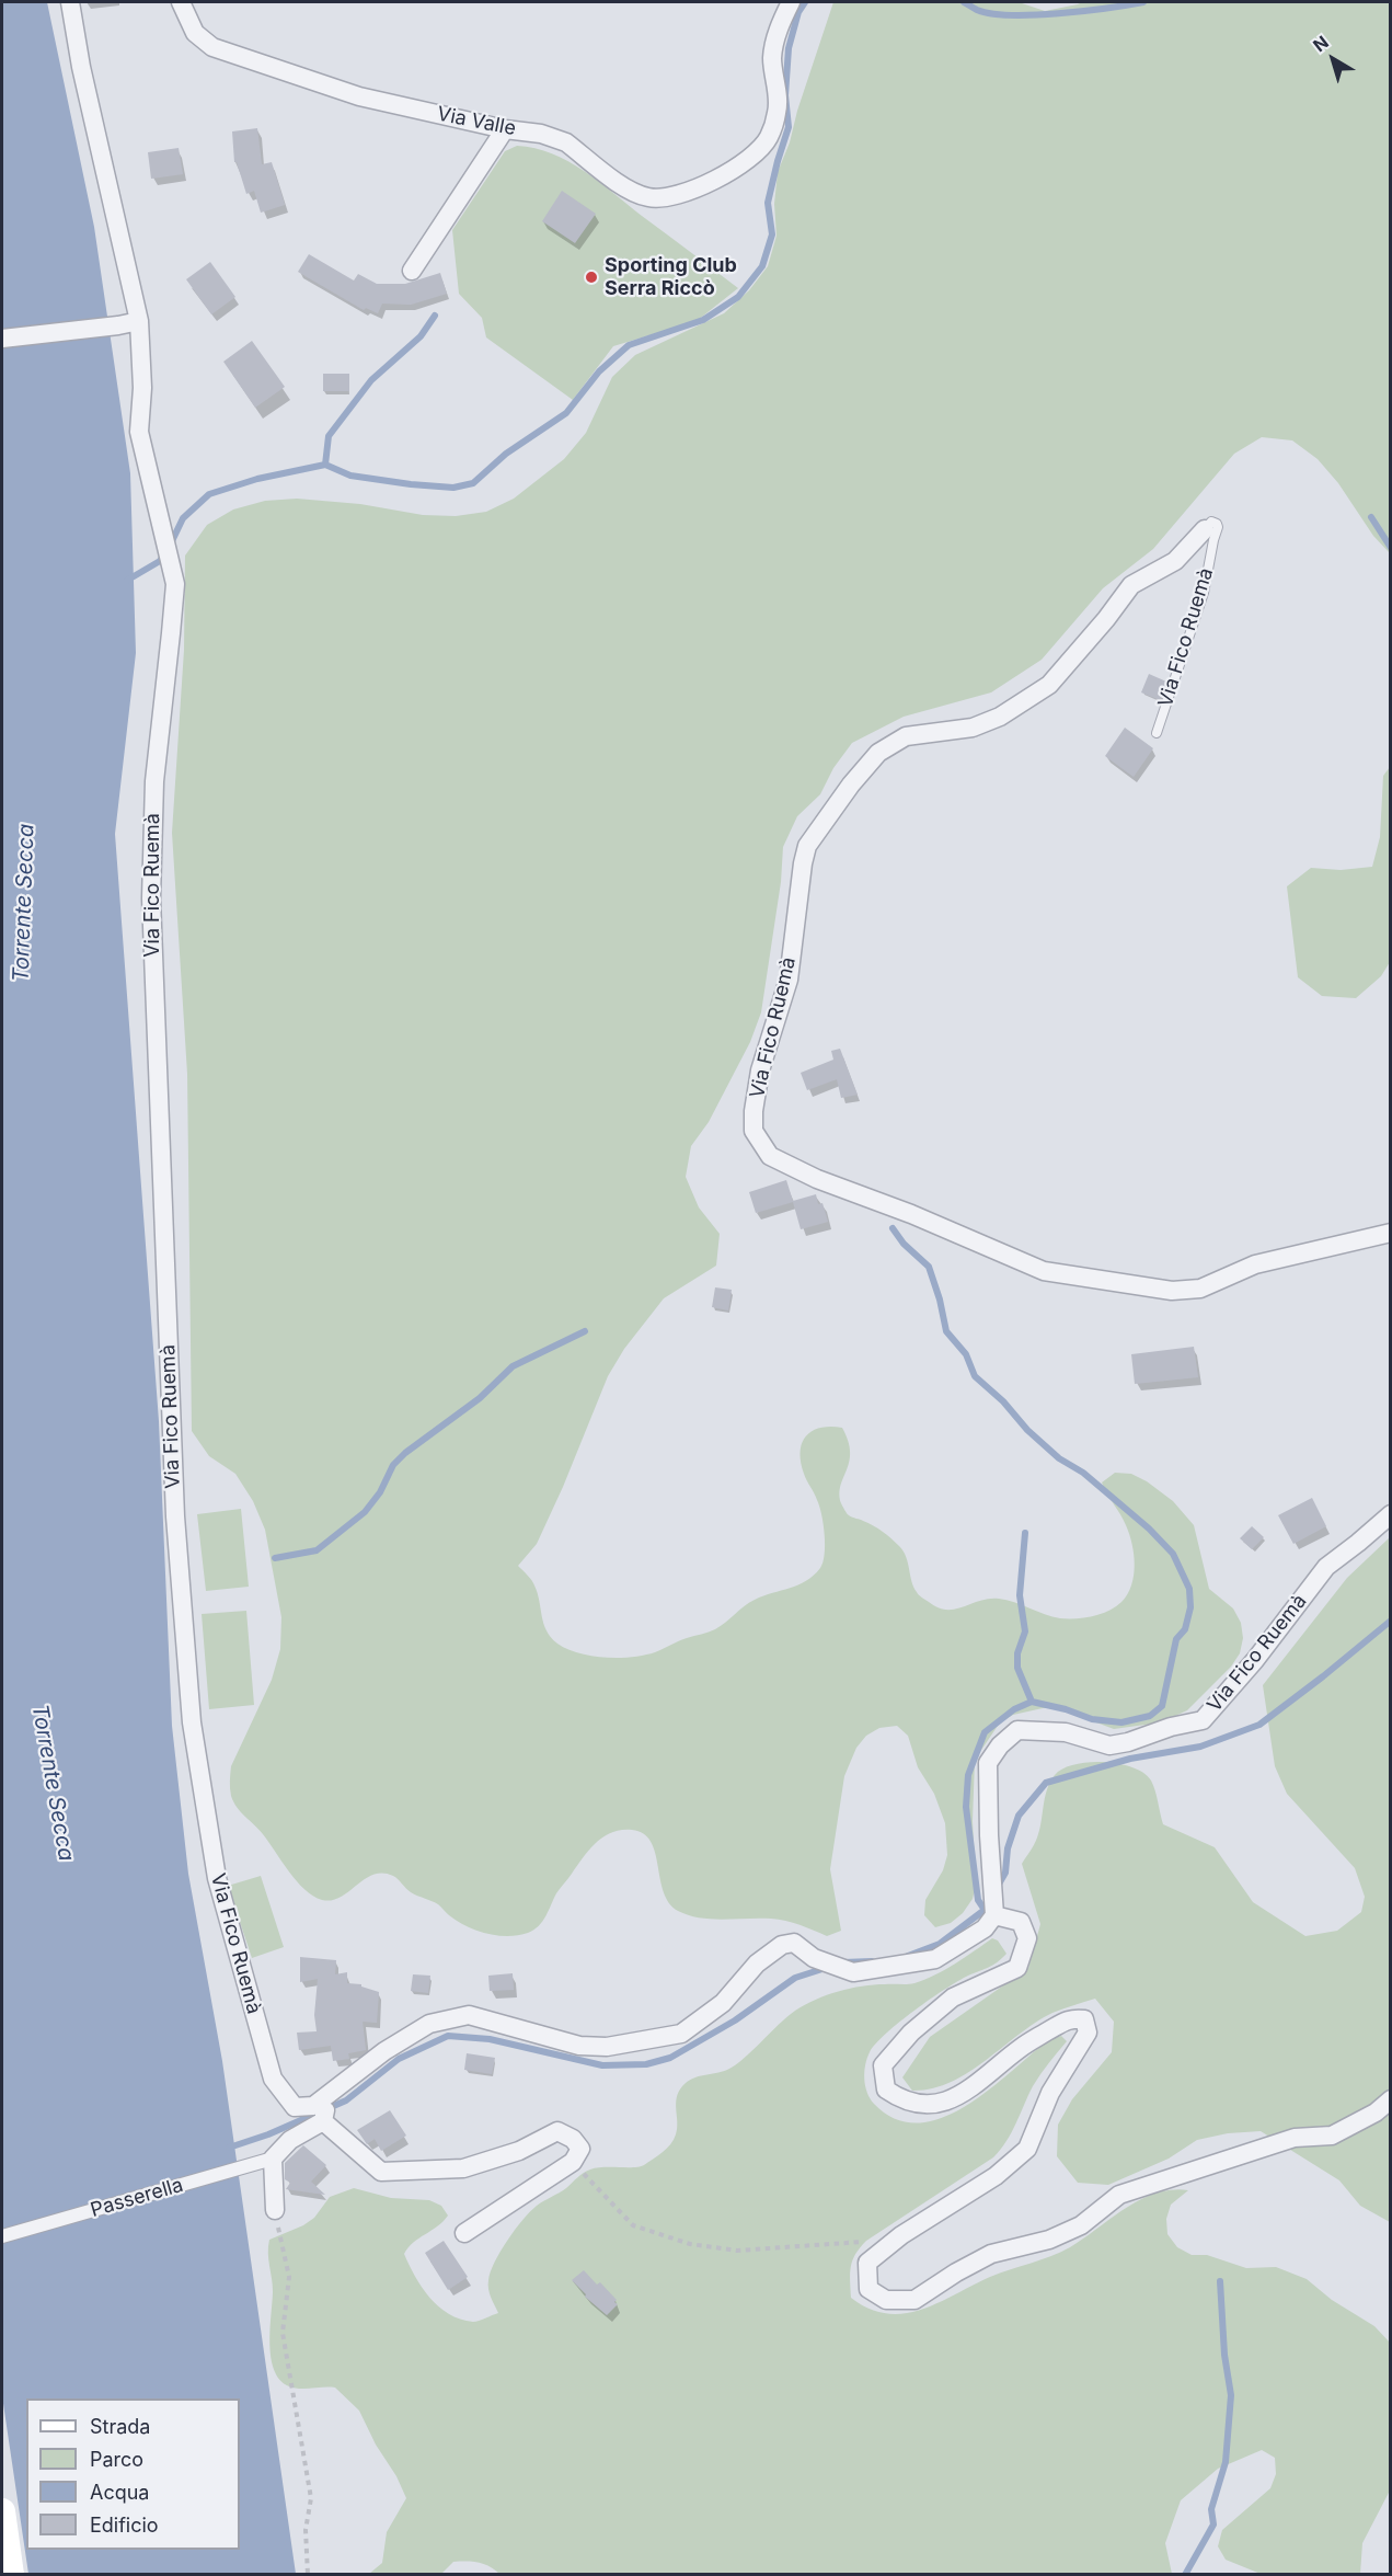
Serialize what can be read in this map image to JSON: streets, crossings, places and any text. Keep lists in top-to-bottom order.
{
  "streets": {
    "street": ["Via Valle", "Via Fico Ruemà", "Passerella"]
  },
  "water": ["Torrente Secca"],
  "places": ["Sporting Club Serra Riccò"],
  "legend": [
    "Strada",
    "Parco",
    "Acqua",
    "Edificio"
  ],
  "north": "top left"
}
